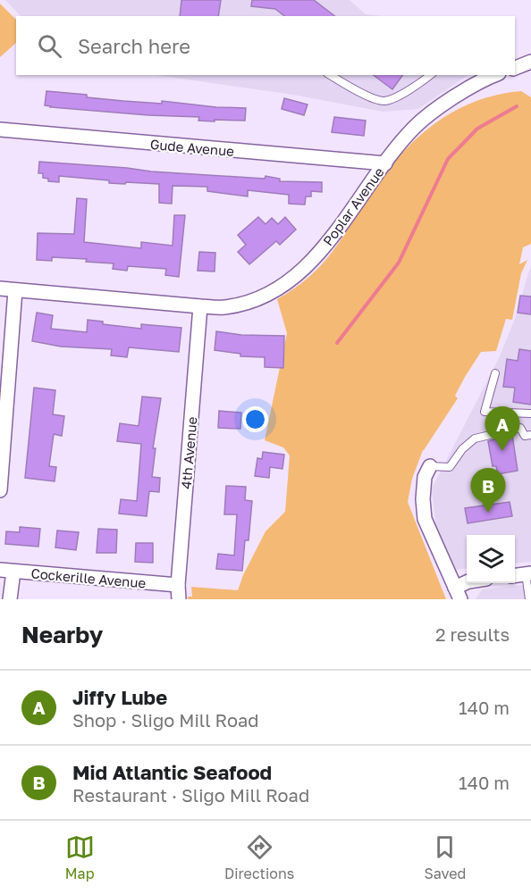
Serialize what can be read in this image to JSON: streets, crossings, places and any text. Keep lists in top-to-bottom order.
{
  "streets": {
    "street": [
      "Gude Avenue",
      "Poplar Avenue",
      "4th Avenue",
      "Cockerille Avenue"
    ]
  },
  "crossings": [
    ["Gude Avenue", "Poplar Avenue"],
    ["Poplar Avenue", "4th Avenue"],
    ["4th Avenue", "Cockerille Avenue"]
  ],
  "page": {
    "search": "Search here",
    "pins": ["A", "B"],
    "heading": ["Nearby", "2 results"],
    "list": [
      {
        "mark": "A",
        "name": "Jiffy Lube",
        "note": "Shop · Sligo Mill Road",
        "value": "140 m"
      },
      {
        "mark": "B",
        "name": "Mid Atlantic Seafood",
        "note": "Restaurant · Sligo Mill Road",
        "value": "140 m"
      }
    ],
    "nav": ["Map", "Directions", "Saved"]
  }
}
